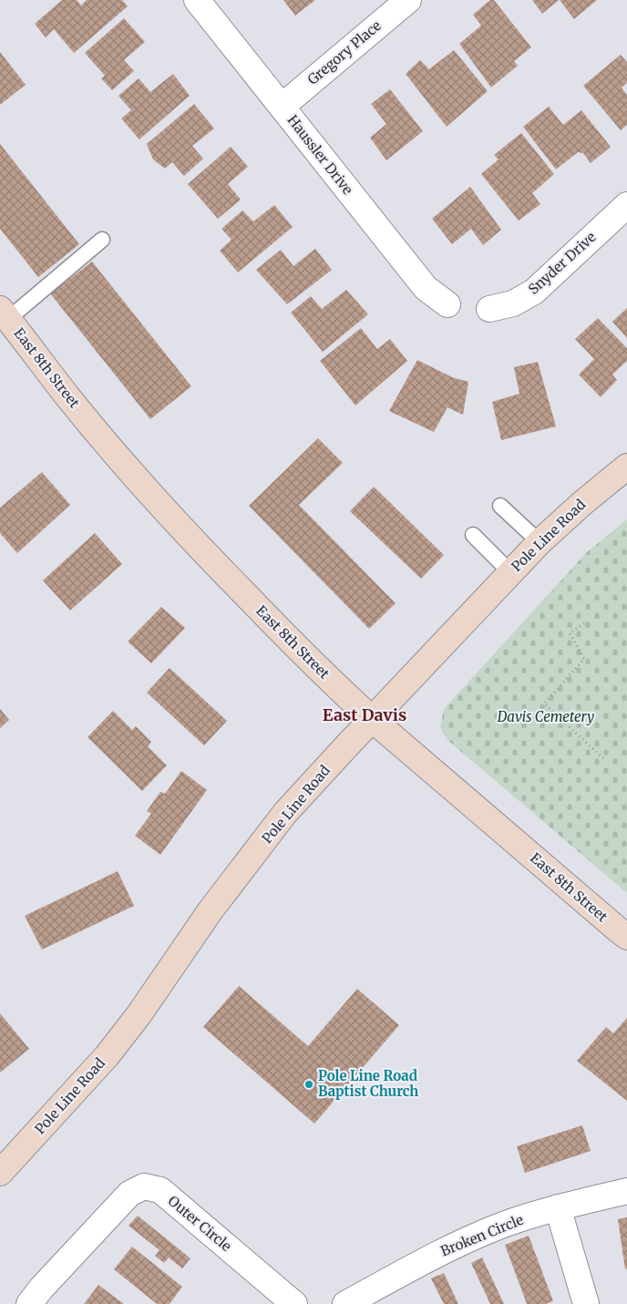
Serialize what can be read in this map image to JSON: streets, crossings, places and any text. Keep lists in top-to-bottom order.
{
  "streets": {
    "main road": ["East 8th Street", "Pole Line Road"],
    "street": [
      "Gregory Place",
      "Haussler Drive",
      "Snyder Drive",
      "Outer Circle",
      "Broken Circle"
    ]
  },
  "crossings": [
    ["Gregory Place", "Haussler Drive"],
    ["East 8th Street", "Pole Line Road"]
  ],
  "districts": ["East Davis"],
  "parks": ["Davis Cemetery"],
  "places": ["Pole Line Road Baptist Church"]
}
